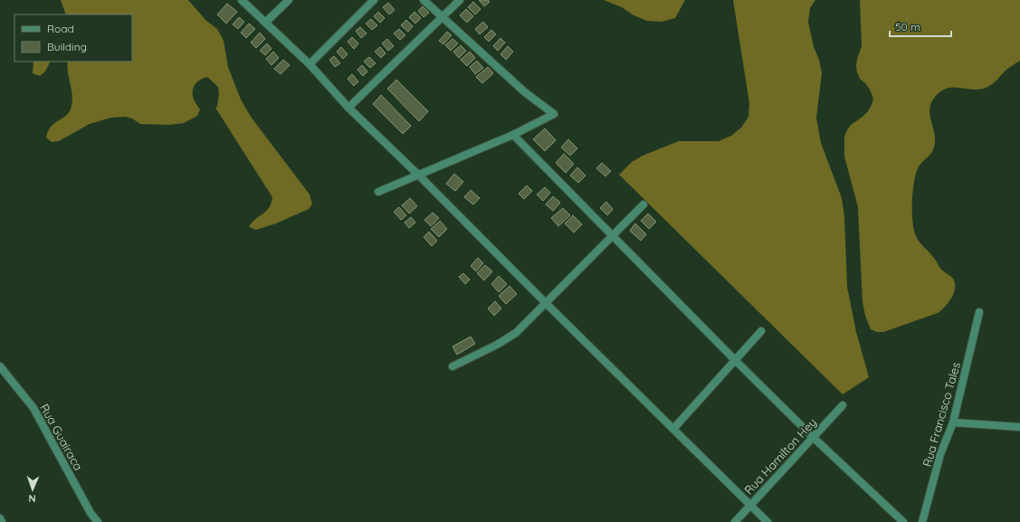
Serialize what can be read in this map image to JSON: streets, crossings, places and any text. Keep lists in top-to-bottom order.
{
  "streets": {
    "street": ["Rua Francisco Tales", "Rua Guairaca", "Rua Hamilton Hey"]
  },
  "legend": ["Road", "Building"],
  "scale_bar": "50 m",
  "north": "bottom"
}
